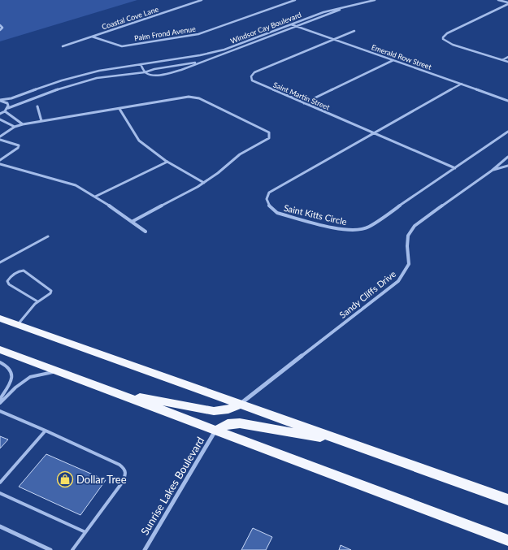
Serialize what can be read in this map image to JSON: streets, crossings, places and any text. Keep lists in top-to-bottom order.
{
  "streets": {
    "street": [
      "Coastal Cove Lane",
      "Windsor Cay Boulevard",
      "Palm Frond Avenue",
      "Emerald Row Street",
      "Saint Martin Street",
      "Saint Kitts Circle",
      "Sandy Cliffs Drive",
      "Sunrise Lakes Boulevard"
    ]
  },
  "crossings": [
    ["Coastal Cove Lane", "Palm Frond Avenue"],
    ["Windsor Cay Boulevard", "Emerald Row Street"],
    ["Emerald Row Street", "Saint Martin Street"],
    ["Emerald Row Street", "Saint Kitts Circle"],
    ["Saint Martin Street", "Saint Kitts Circle"]
  ],
  "places": {
    "shop": ["Dollar Tree"]
  }
}
